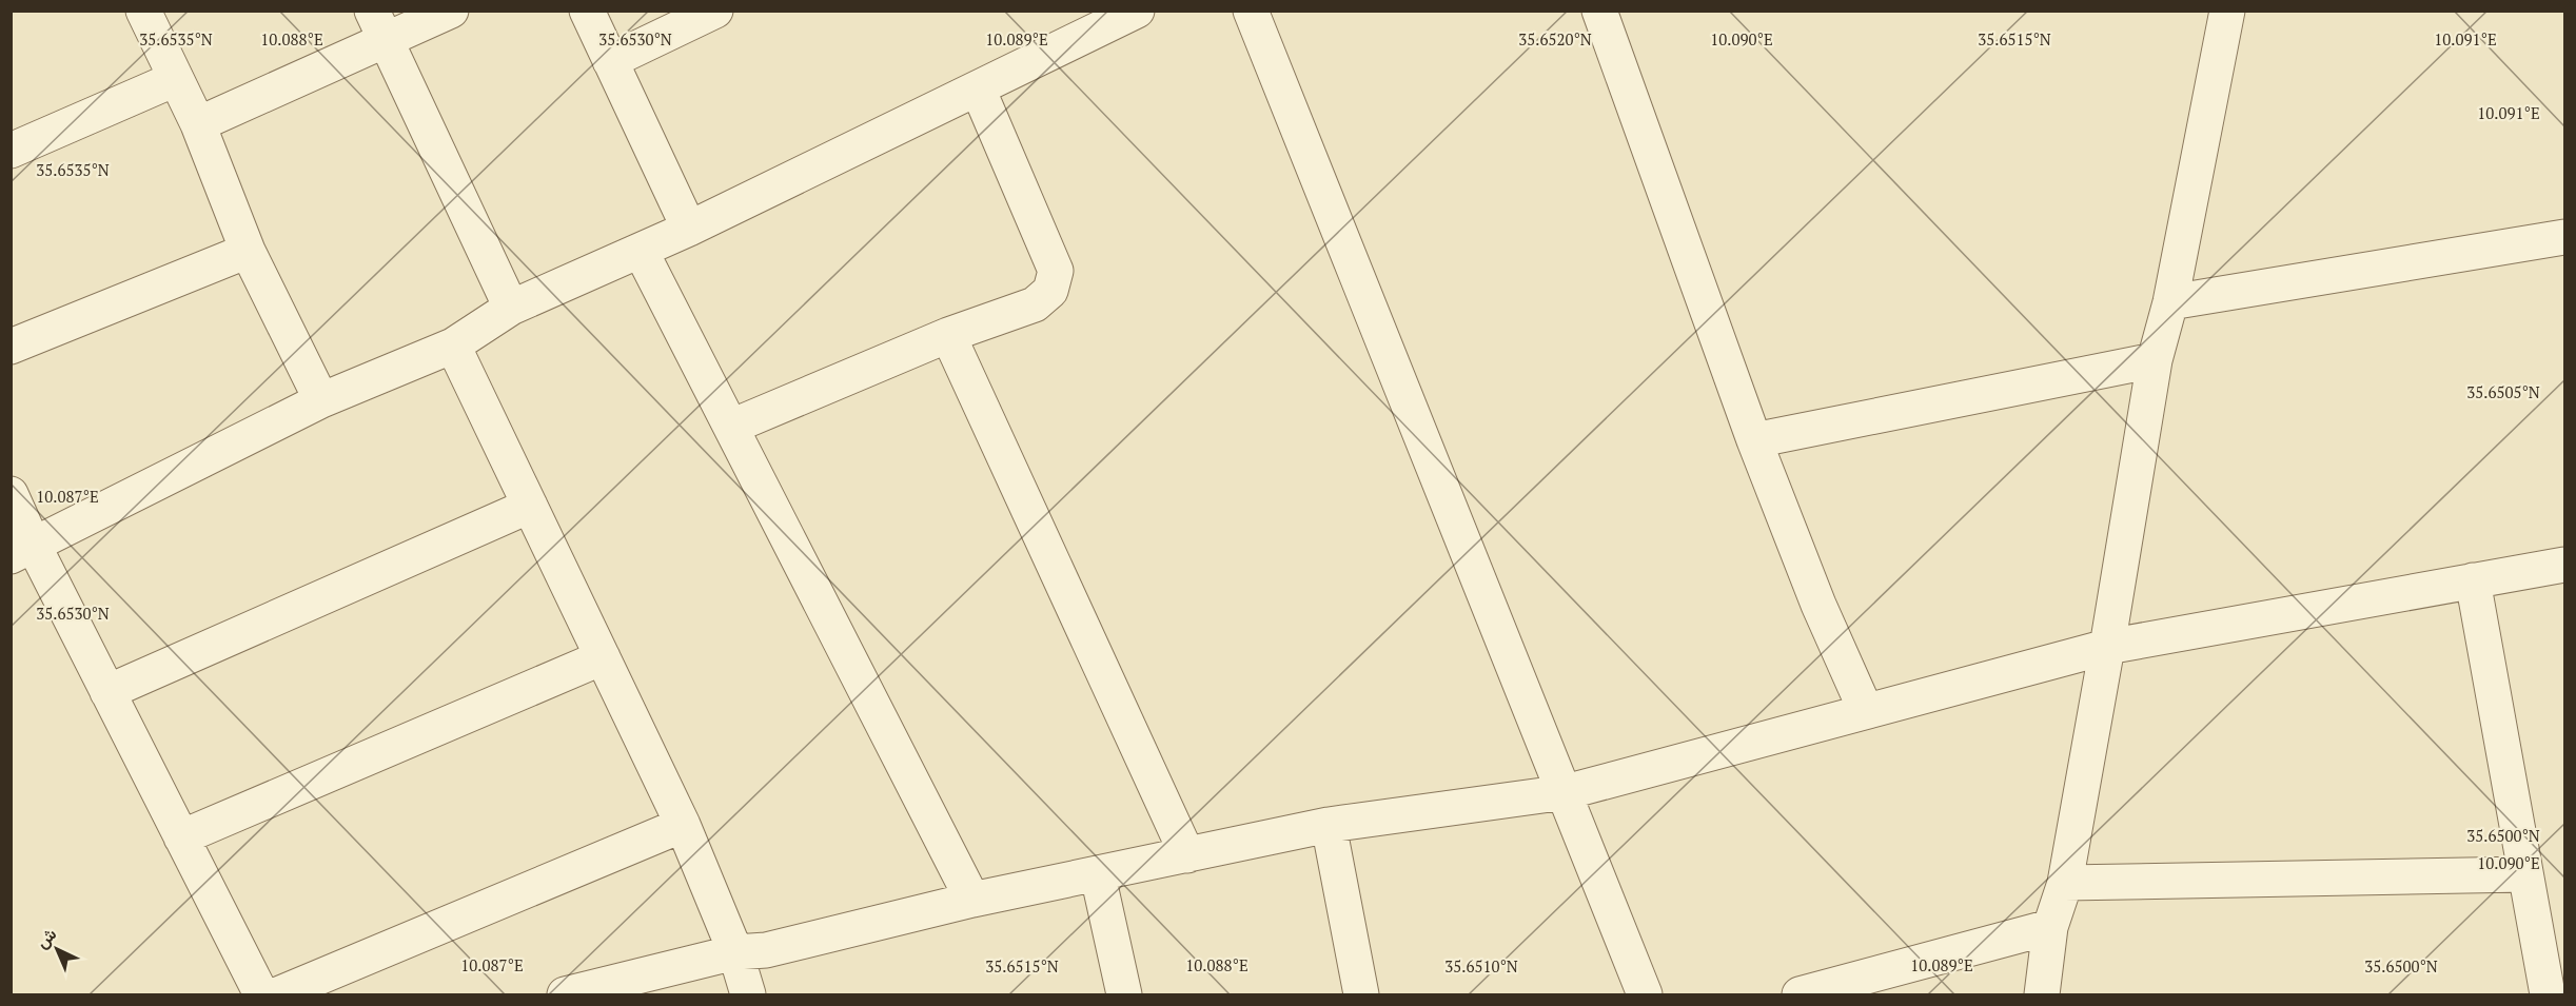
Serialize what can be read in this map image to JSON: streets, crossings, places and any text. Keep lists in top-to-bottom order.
{
  "north": "top left",
  "coordinates": [
    "35.6535°N",
    "35.6530°N",
    "35.6520°N",
    "35.6515°N",
    "10.089°E",
    "10.088°E",
    "10.090°E",
    "10.091°E",
    "35.6505°N",
    "10.087°E",
    "35.6500°N",
    "35.6510°N"
  ]
}
